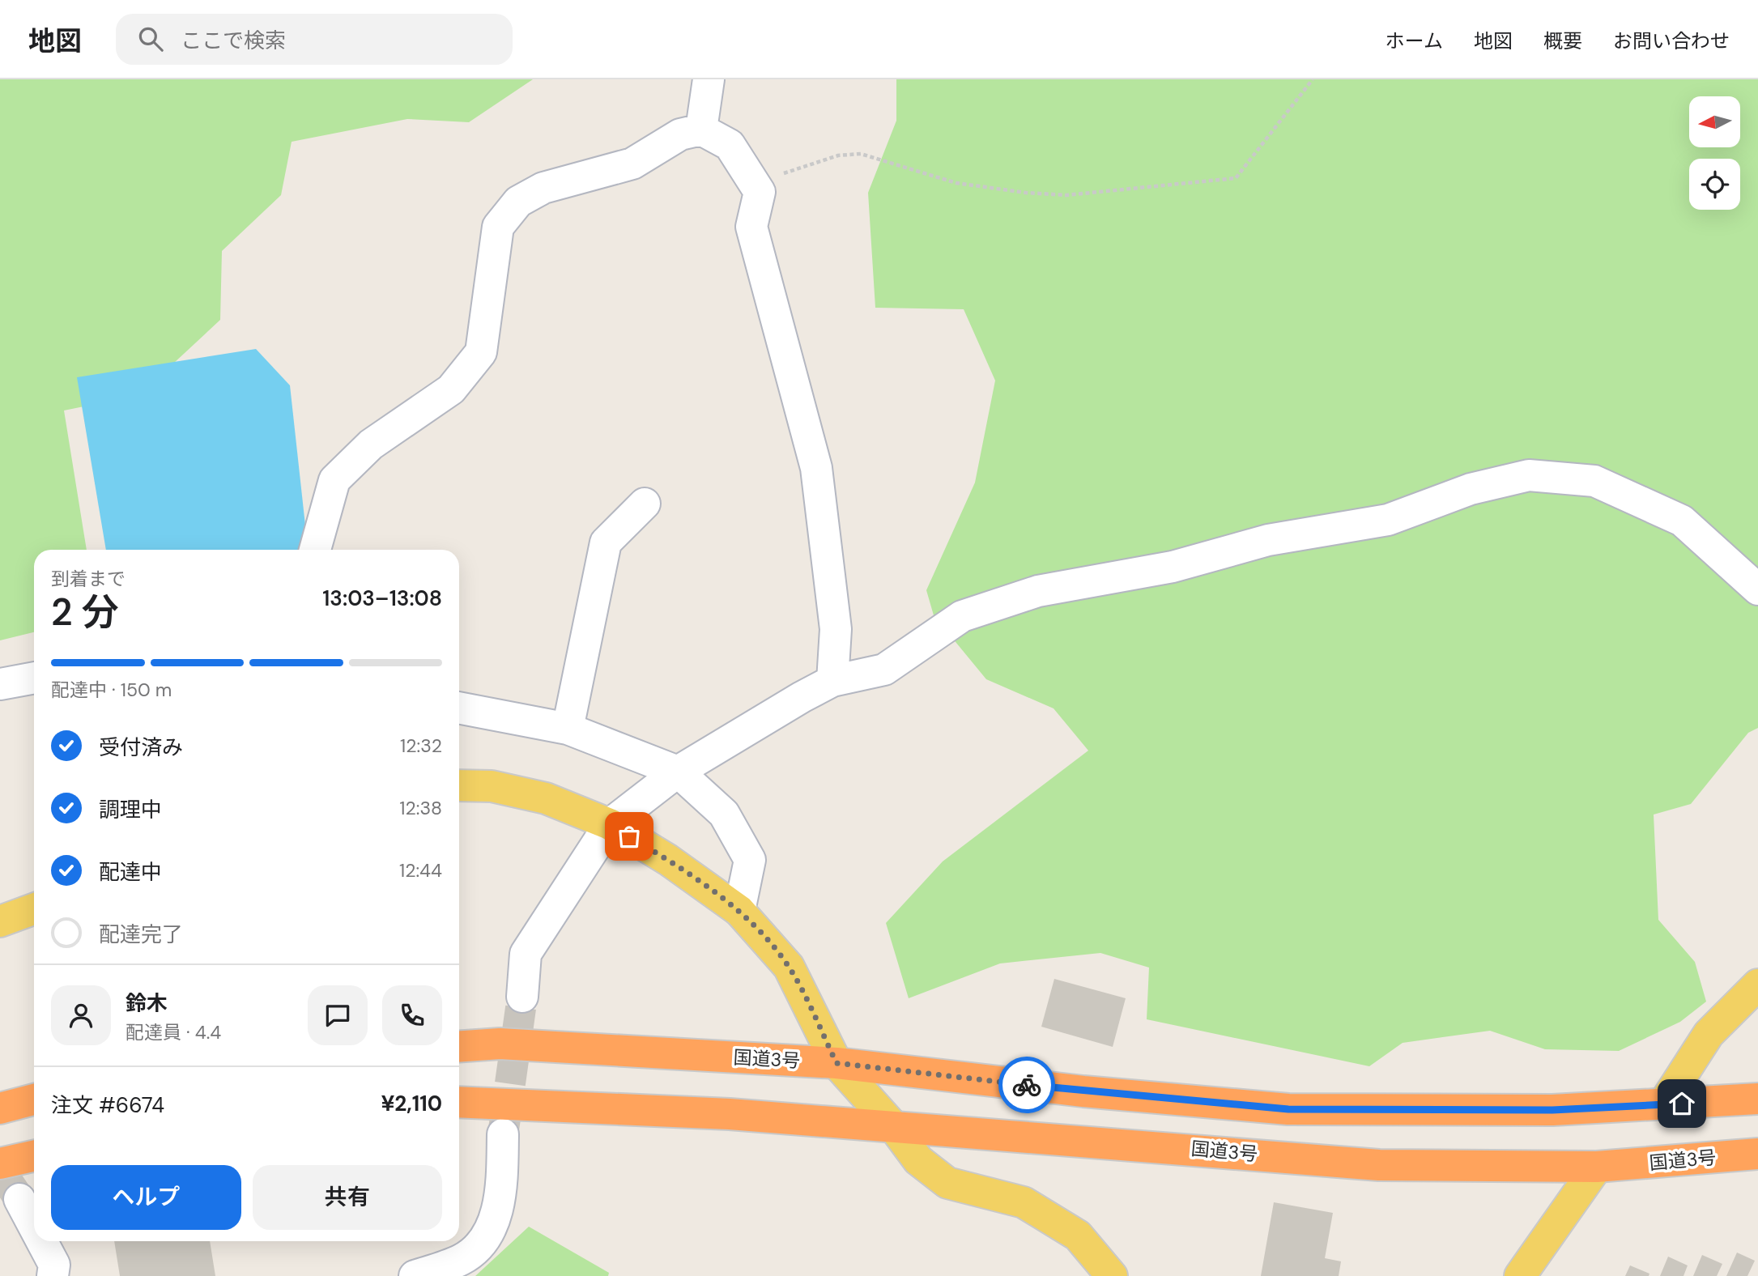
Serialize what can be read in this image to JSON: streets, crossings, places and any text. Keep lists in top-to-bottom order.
{
  "streets": {
    "highway": ["国道3号"]
  },
  "north": "left",
  "page": {
    "header": "地図",
    "search": "ここで検索",
    "nav": [
      "ホーム",
      "地図",
      "概要",
      "お問い合わせ"
    ],
    "heading": ["2 分", "到着まで", "13:03–13:08"],
    "panel": [
      "鈴木",
      "配達員 · 4.4",
      "注文 #6674",
      "¥2,110"
    ],
    "bar": "配達中 · 150 m",
    "list": [
      ["受付済み", "12:32"],
      ["調理中", "12:38"],
      ["配達中", "12:44"],
      "配達完了"
    ],
    "buttons": ["ヘルプ", "共有"]
  }
}
